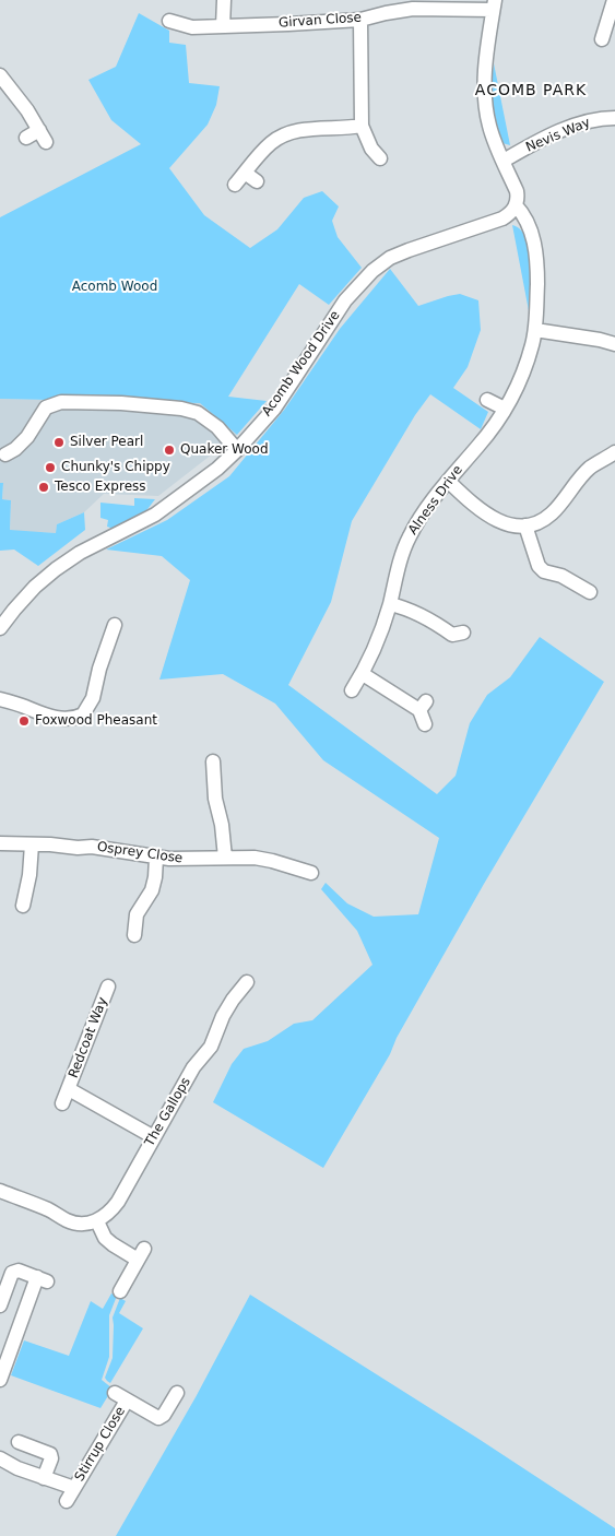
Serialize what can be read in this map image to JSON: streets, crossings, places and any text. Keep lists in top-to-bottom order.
{
  "streets": {
    "street": [
      "Girvan Close",
      "Nevis Way",
      "Acomb Wood Drive",
      "Alness Drive",
      "Osprey Close",
      "Redcoat Way",
      "The Gallops",
      "Stirrup Close"
    ]
  },
  "crossings": [
    ["Girvan Close", "Alness Drive"],
    ["Nevis Way", "Alness Drive"],
    ["Acomb Wood Drive", "Alness Drive"],
    ["Redcoat Way", "The Gallops"]
  ],
  "districts": ["ACOMB PARK"],
  "parks": ["Acomb Wood"],
  "places": [
    "Silver Pearl",
    "Quaker Wood",
    "Chunky's Chippy",
    "Tesco Express",
    "Foxwood Pheasant"
  ]
}
